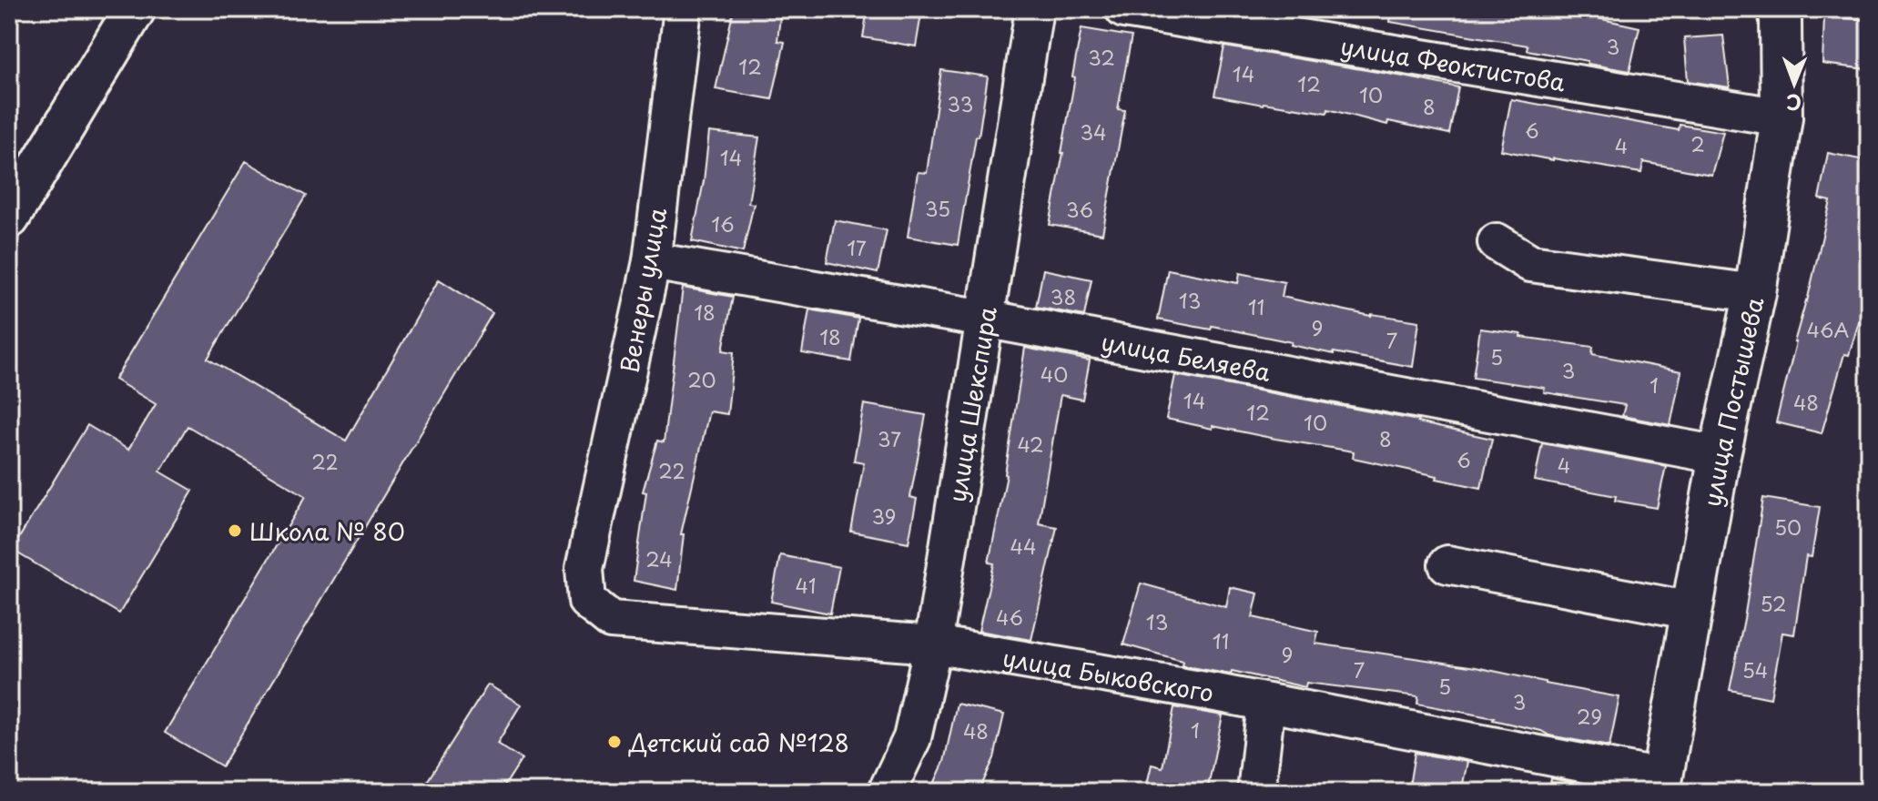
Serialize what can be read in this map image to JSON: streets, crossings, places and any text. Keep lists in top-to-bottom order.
{
  "streets": {
    "street": [
      "улица Феоктистова",
      "Венеры улица",
      "улица Беляева",
      "улица Постышева",
      "улица Шекспира",
      "улица Быковского"
    ]
  },
  "crossings": [
    ["улица Феоктистова", "улица Постышева"],
    ["Венеры улица", "улица Беляева"],
    ["Венеры улица", "улица Быковского"],
    ["улица Беляева", "улица Постышева"],
    ["улица Беляева", "улица Шекспира"],
    ["улица Постышева", "улица Быковского"],
    ["улица Шекспира", "улица Быковского"]
  ],
  "places": ["Школа № 80", "Детский сад №128"],
  "house_numbers": [
    "3",
    "32",
    "12",
    "14",
    "12",
    "10",
    "33",
    "8",
    "6",
    "34",
    "2",
    "4",
    "14",
    "35",
    "36",
    "16",
    "17",
    "38",
    "13",
    "11",
    "18",
    "9",
    "46А",
    "18",
    "7",
    "5",
    "3",
    "40",
    "20",
    "1",
    "14",
    "48",
    "12",
    "10",
    "37",
    "8",
    "42",
    "6",
    "22",
    "4",
    "22",
    "39",
    "50",
    "44",
    "24",
    "41",
    "52",
    "46",
    "13",
    "11",
    "9",
    "7",
    "54",
    "5",
    "3",
    "29",
    "1",
    "48"
  ],
  "north": "bottom"
}
